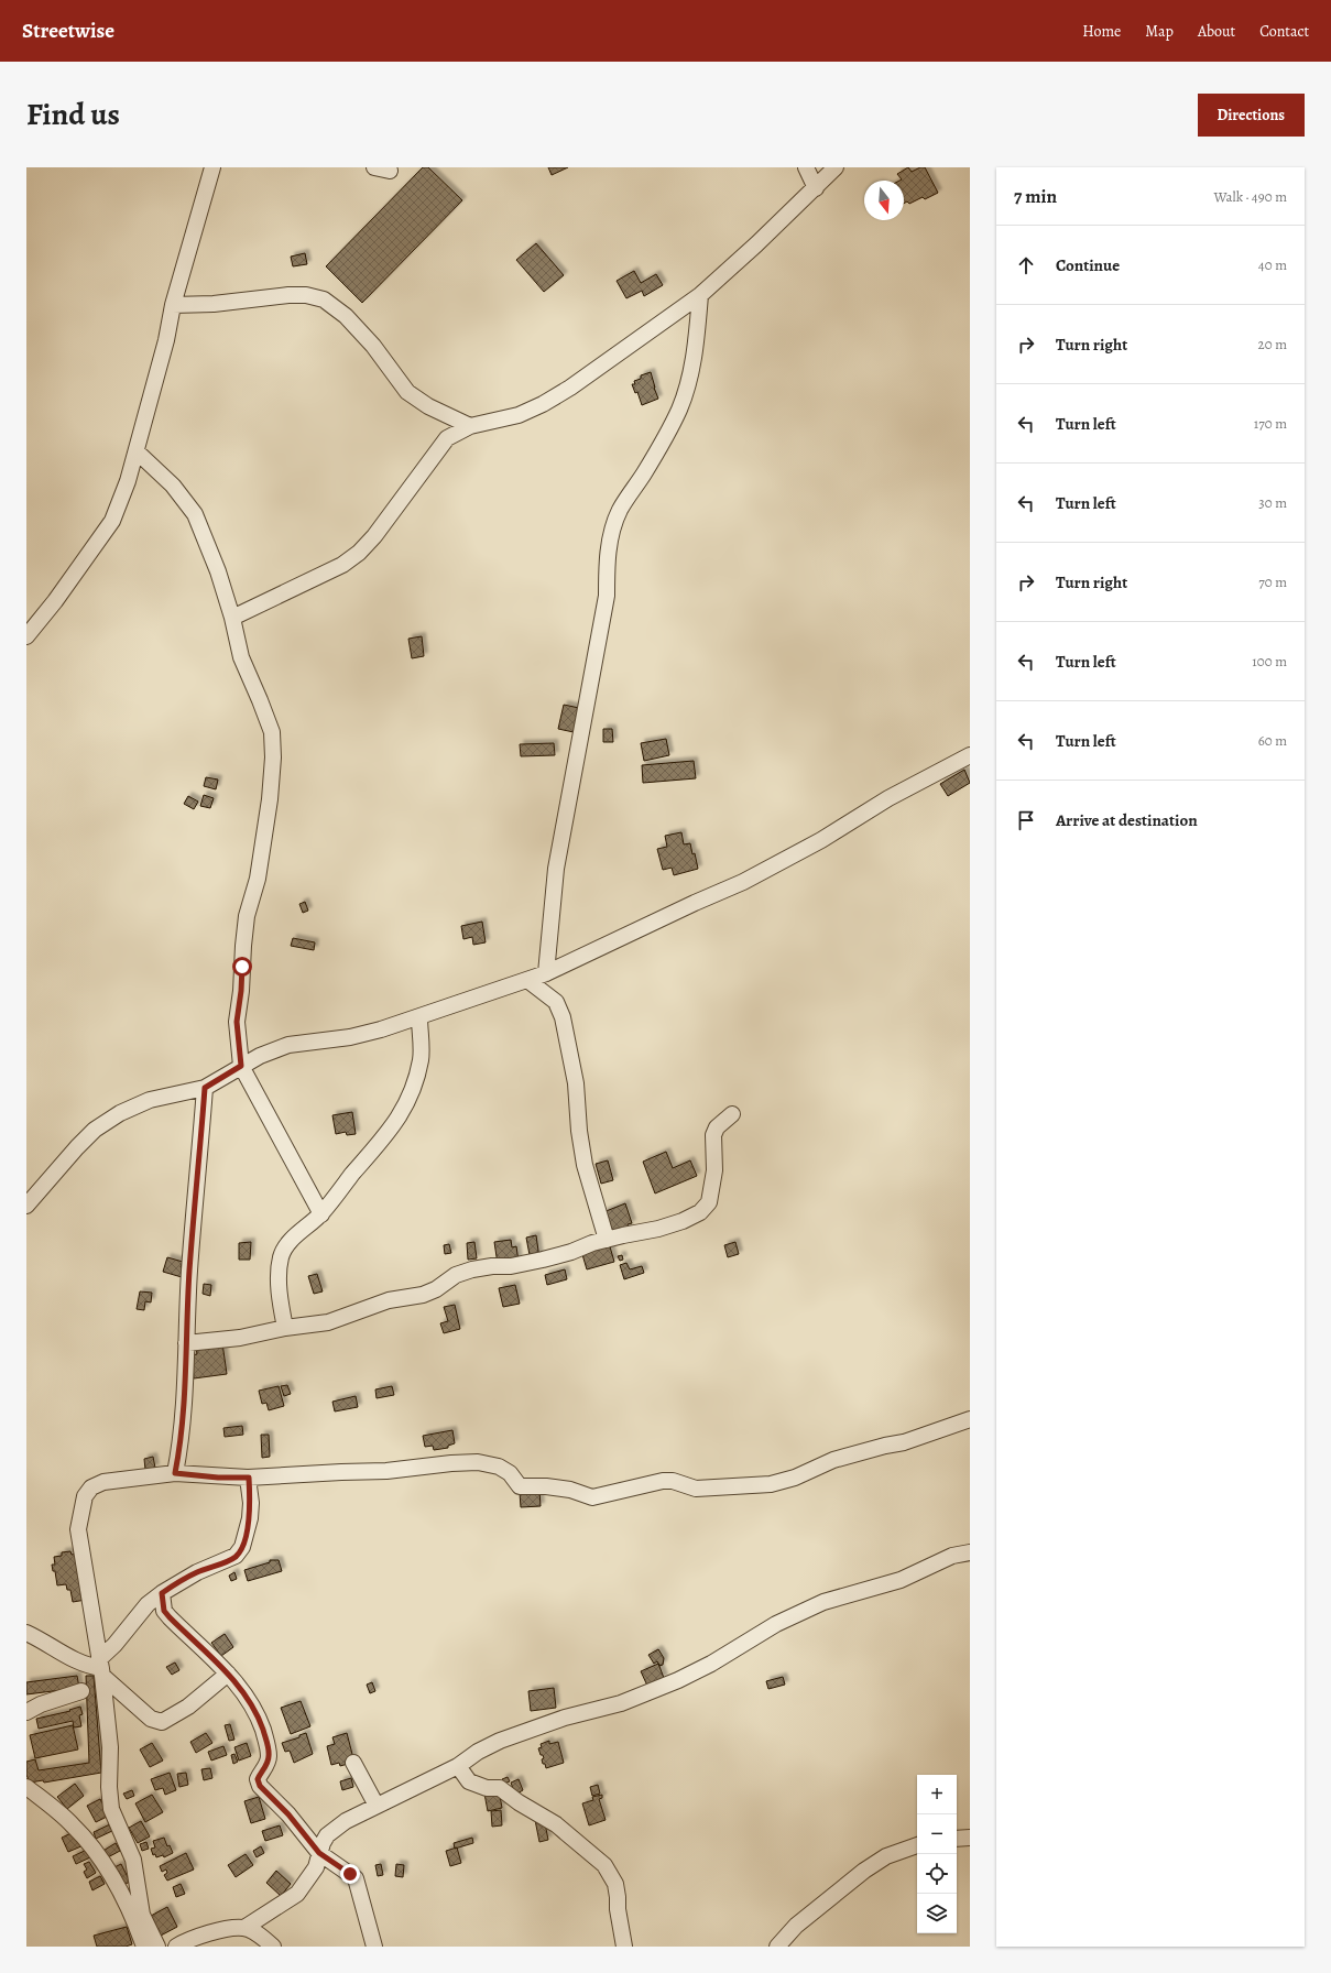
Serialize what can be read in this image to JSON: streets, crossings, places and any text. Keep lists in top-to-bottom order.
{
  "north": "bottom",
  "page": {
    "header": "Streetwise",
    "nav": [
      "Home",
      "Map",
      "About",
      "Contact"
    ],
    "title": "Find us",
    "buttons": "Directions",
    "heading": ["7 min", "Walk · 490 m"],
    "list": [
      ["Continue", "40 m"],
      ["Turn right", "20 m"],
      ["Turn left", "170 m"],
      ["Turn left", "30 m"],
      ["Turn right", "70 m"],
      ["Turn left", "100 m"],
      ["Turn left", "60 m"],
      "Arrive at destination"
    ],
    "map_buttons": ["+", "−"]
  }
}
